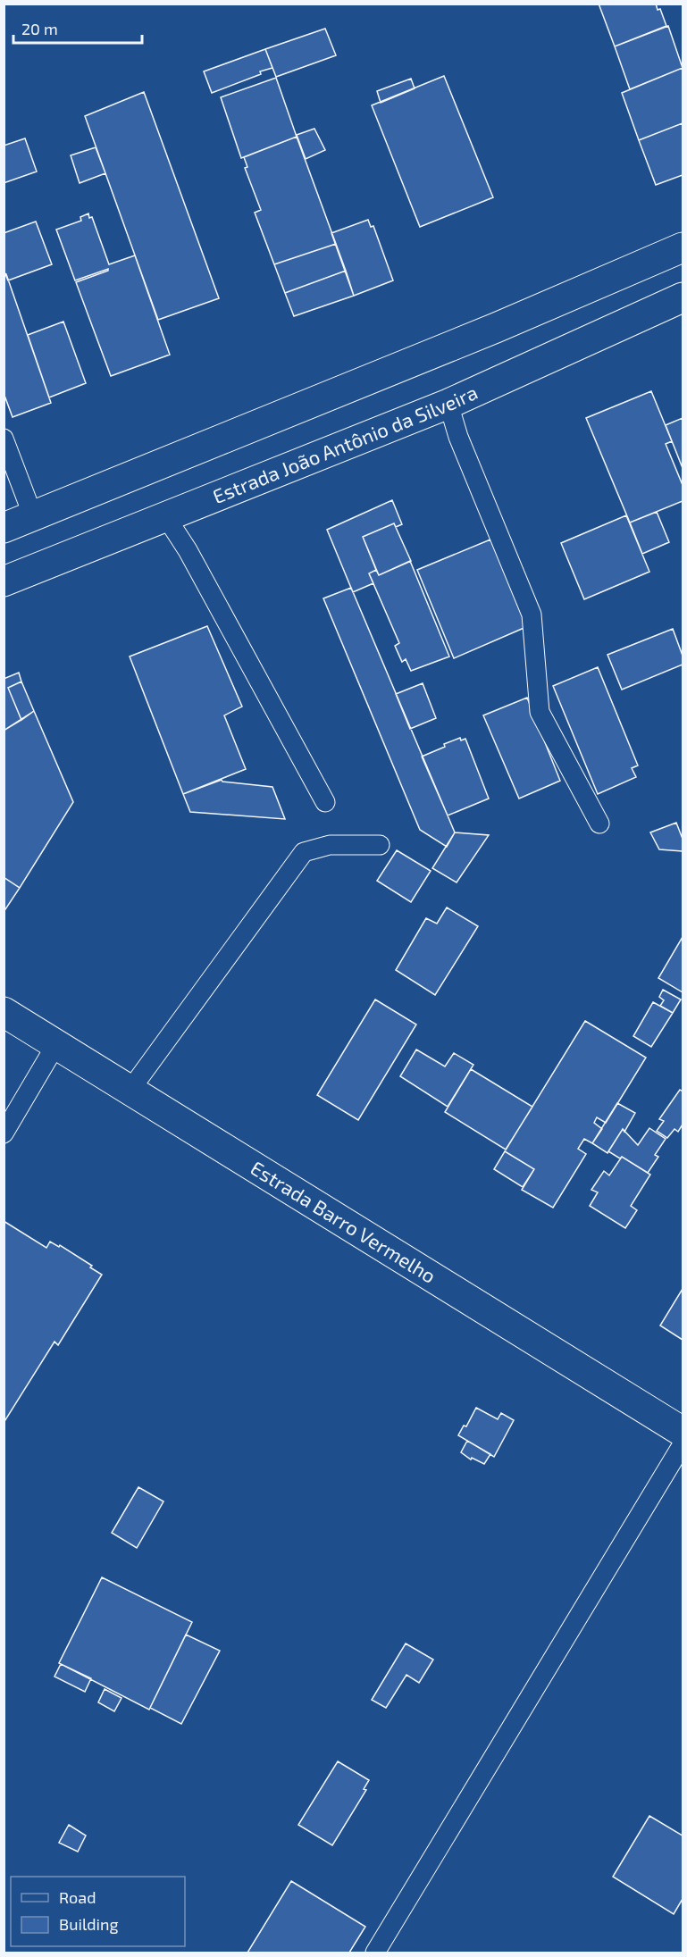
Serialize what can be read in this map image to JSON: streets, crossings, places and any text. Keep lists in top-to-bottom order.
{
  "streets": {
    "main road": ["Estrada João Antônio da Silveira", "Estrada Barro Vermelho"]
  },
  "legend": ["Road", "Building"],
  "scale_bar": "20 m"
}
